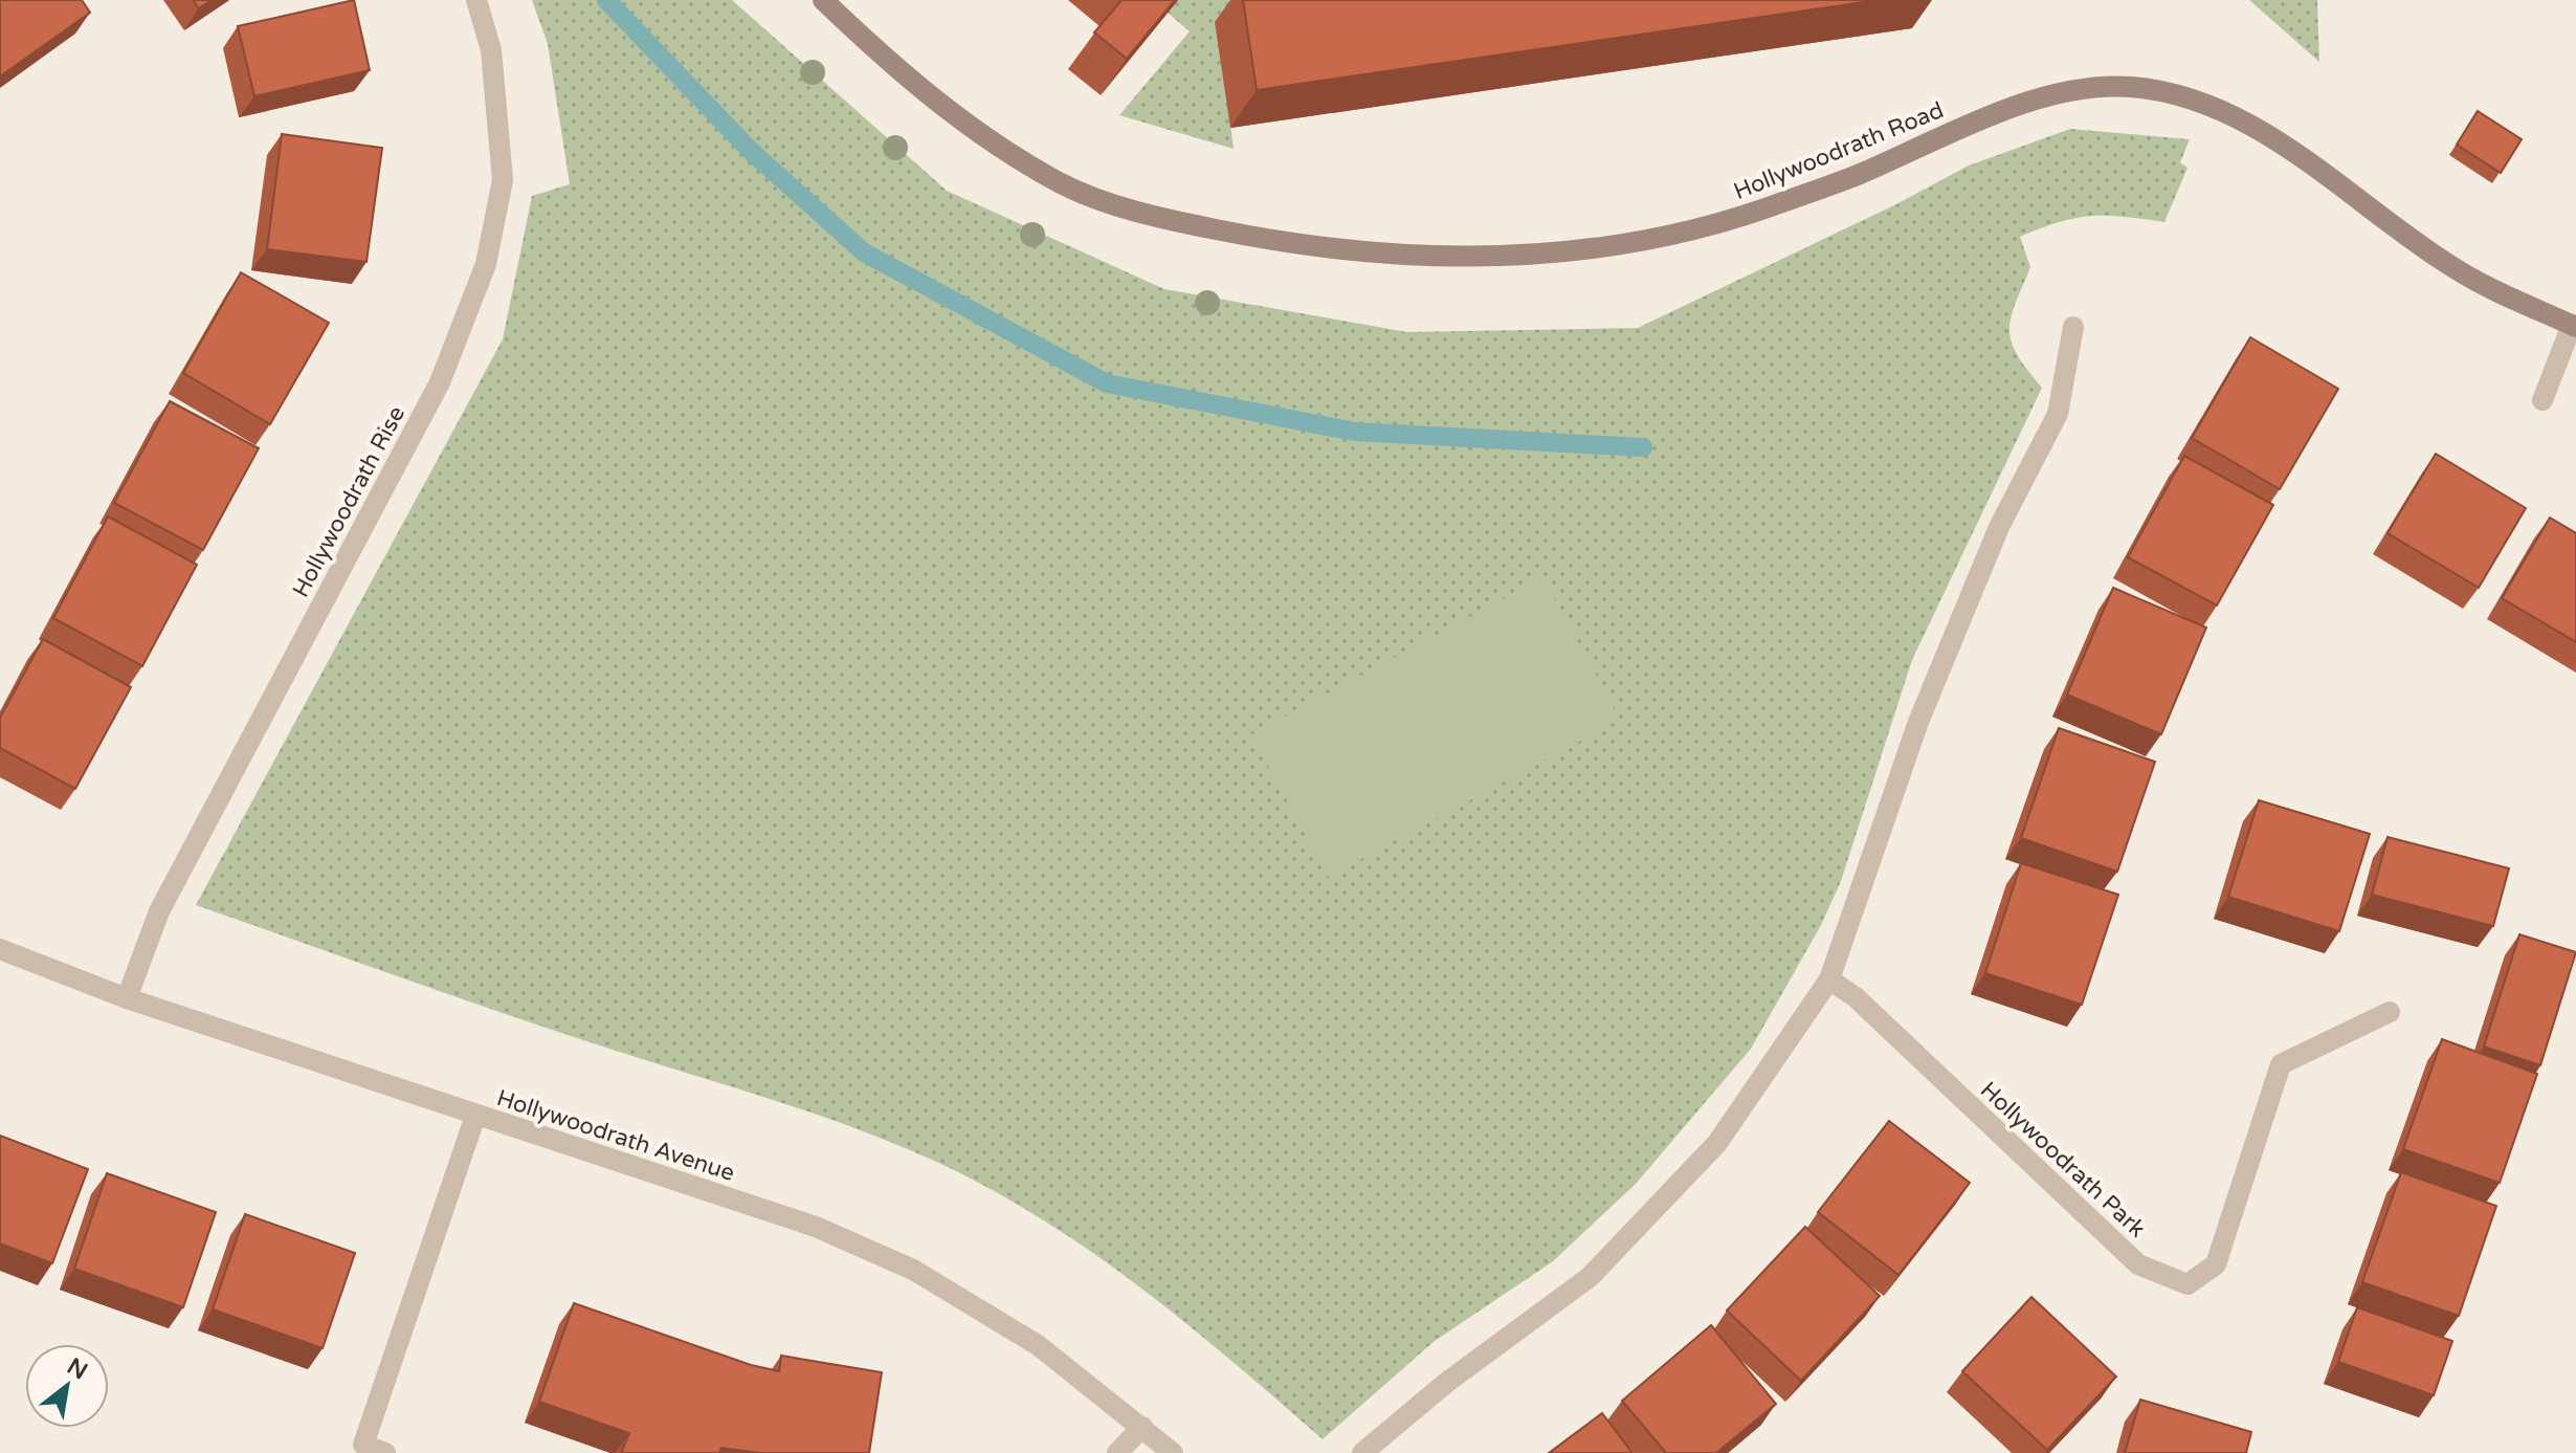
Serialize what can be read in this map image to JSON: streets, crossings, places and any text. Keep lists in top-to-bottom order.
{
  "streets": {
    "main road": ["Hollywoodrath Road"],
    "street": ["Hollywoodrath Rise", "Hollywoodrath Avenue", "Hollywoodrath Park"]
  },
  "crossings": [
    ["Hollywoodrath Rise", "Hollywoodrath Avenue"]
  ],
  "north": "top right"
}
